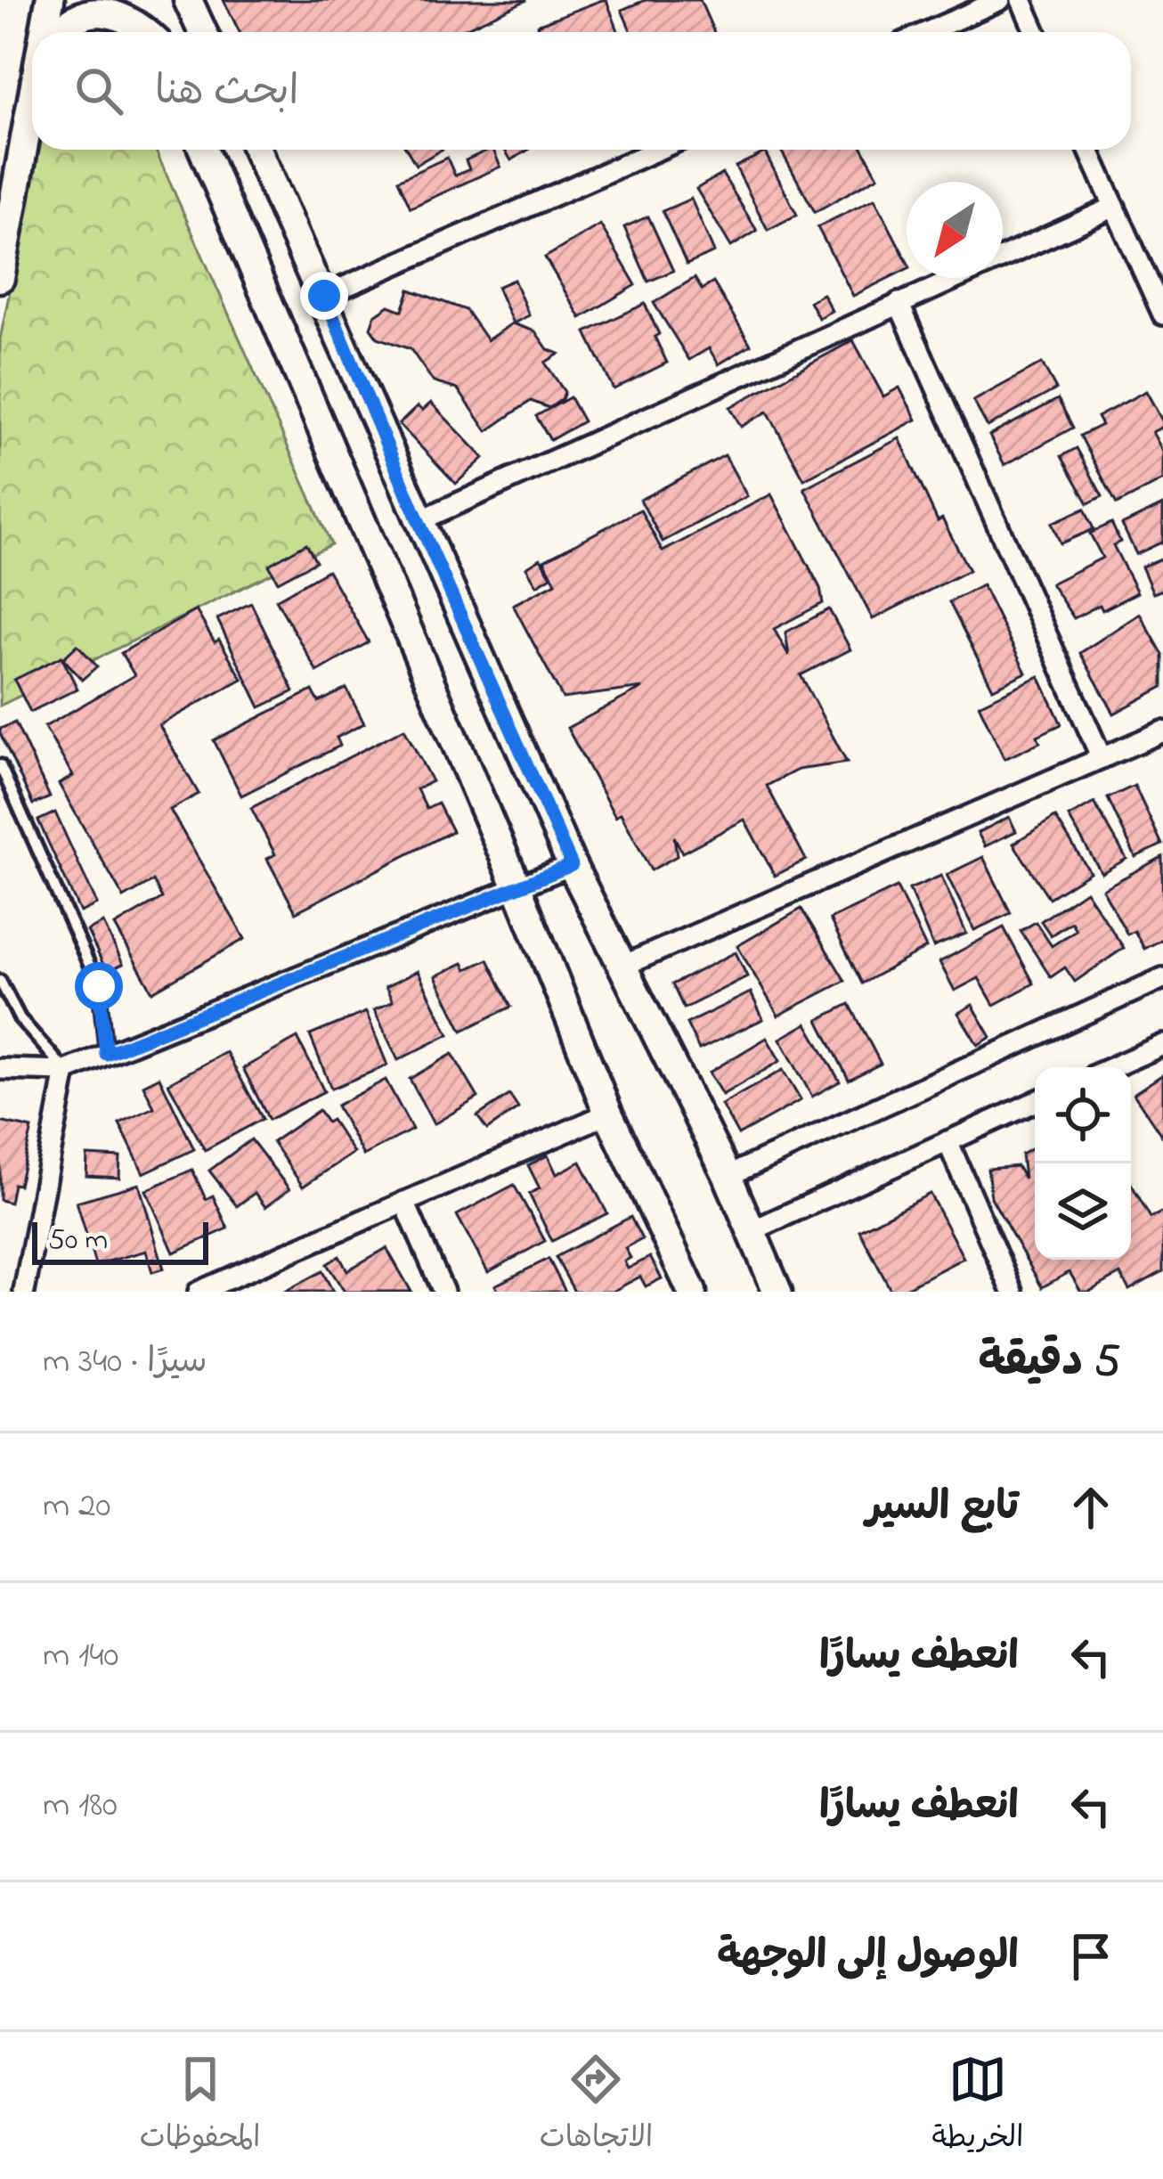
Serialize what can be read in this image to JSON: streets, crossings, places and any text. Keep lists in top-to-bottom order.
{
  "scale_bar": "50 m",
  "north": "bottom left",
  "page": {
    "search": "ابحث هنا",
    "scale": "50 m",
    "heading": ["5 دقيقة", "سيرًا · 340 m"],
    "list": [
      ["تابع السير", "20 m"],
      ["انعطف يسارًا", "140 m"],
      ["انعطف يسارًا", "180 m"],
      "الوصول إلى الوجهة"
    ],
    "nav": ["الخريطة", "الاتجاهات", "المحفوظات"]
  }
}
